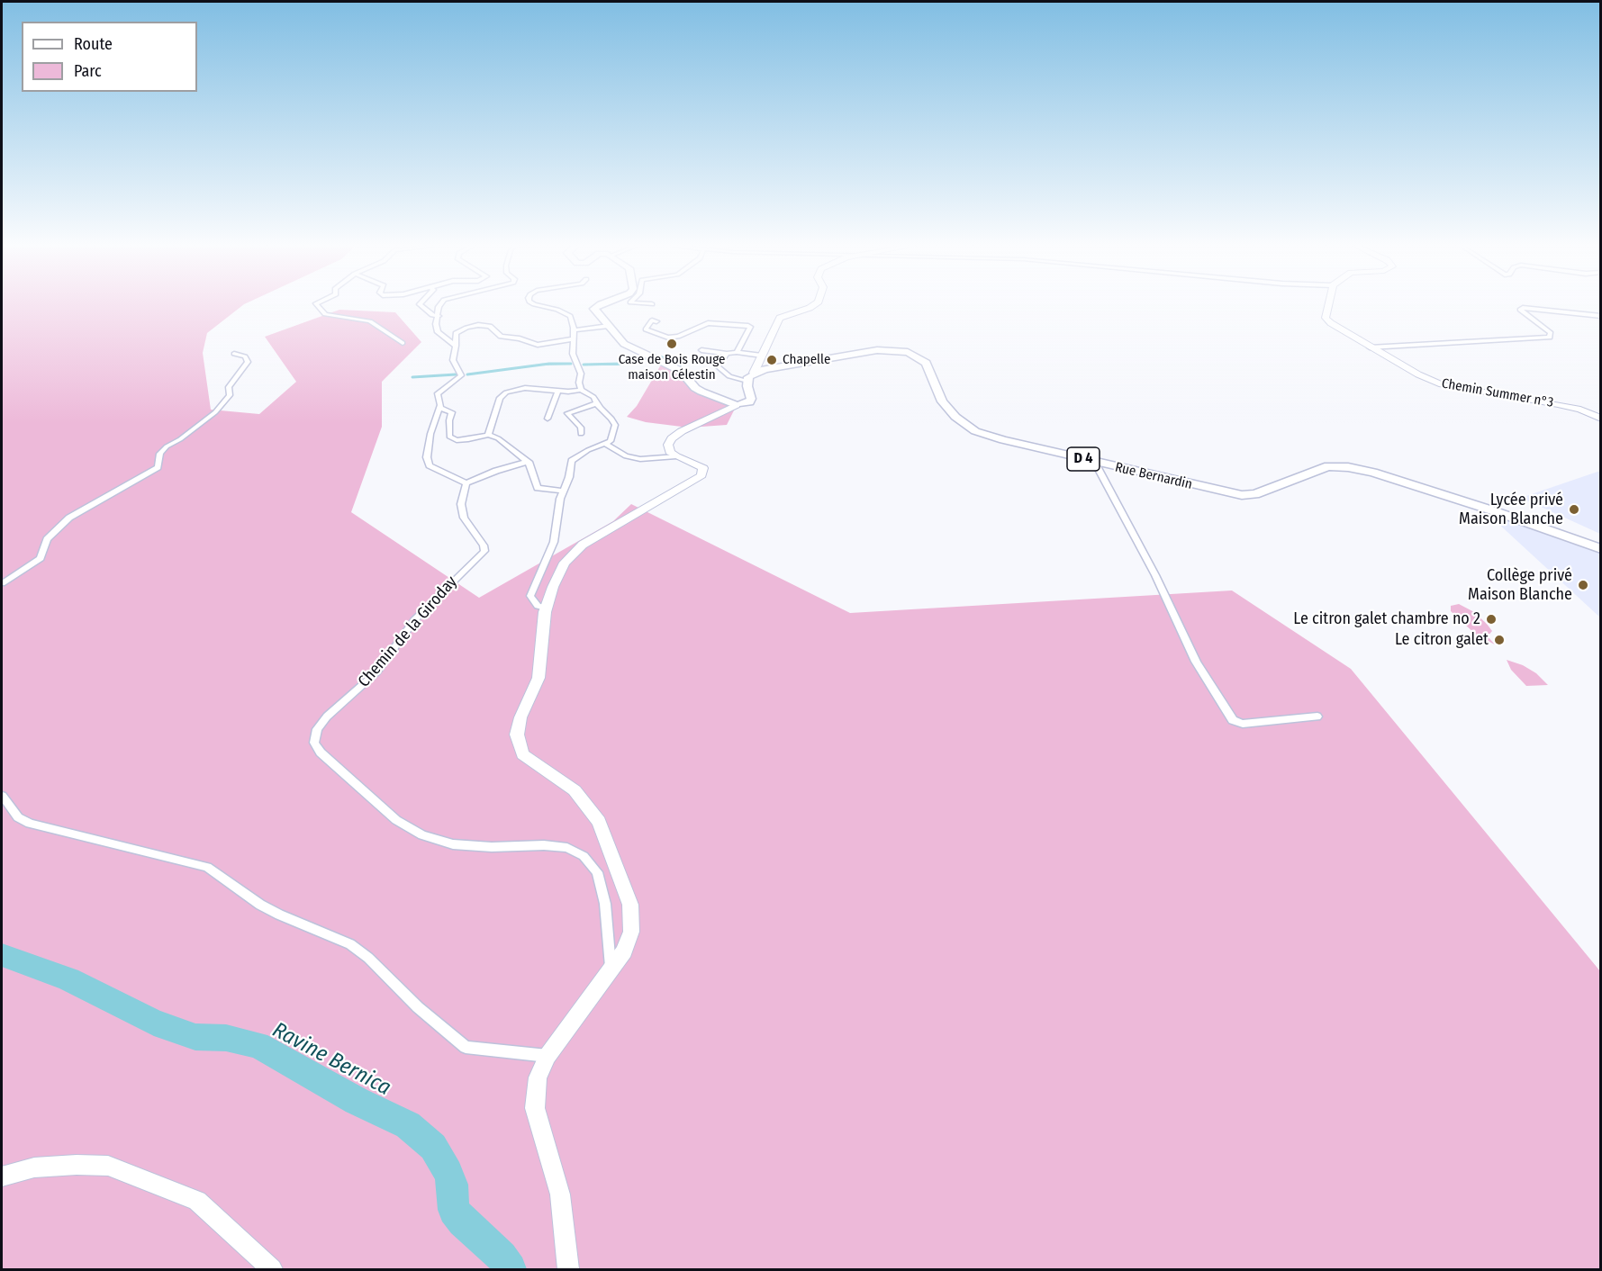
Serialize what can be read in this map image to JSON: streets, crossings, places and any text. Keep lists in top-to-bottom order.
{
  "streets": {
    "main road": ["D 4", "Rue Bernardin"],
    "street": ["Chemin Summer n°3", "Chemin de la Giroday"]
  },
  "water": ["Ravine Bernica"],
  "places": [
    "Case de Bois Rouge maison Célestin",
    "Chapelle",
    "Lycée privé Maison Blanche",
    "Collège privé Maison Blanche",
    "Le citron galet chambre no 2",
    "Le citron galet"
  ],
  "legend": ["Route", "Parc"]
}
